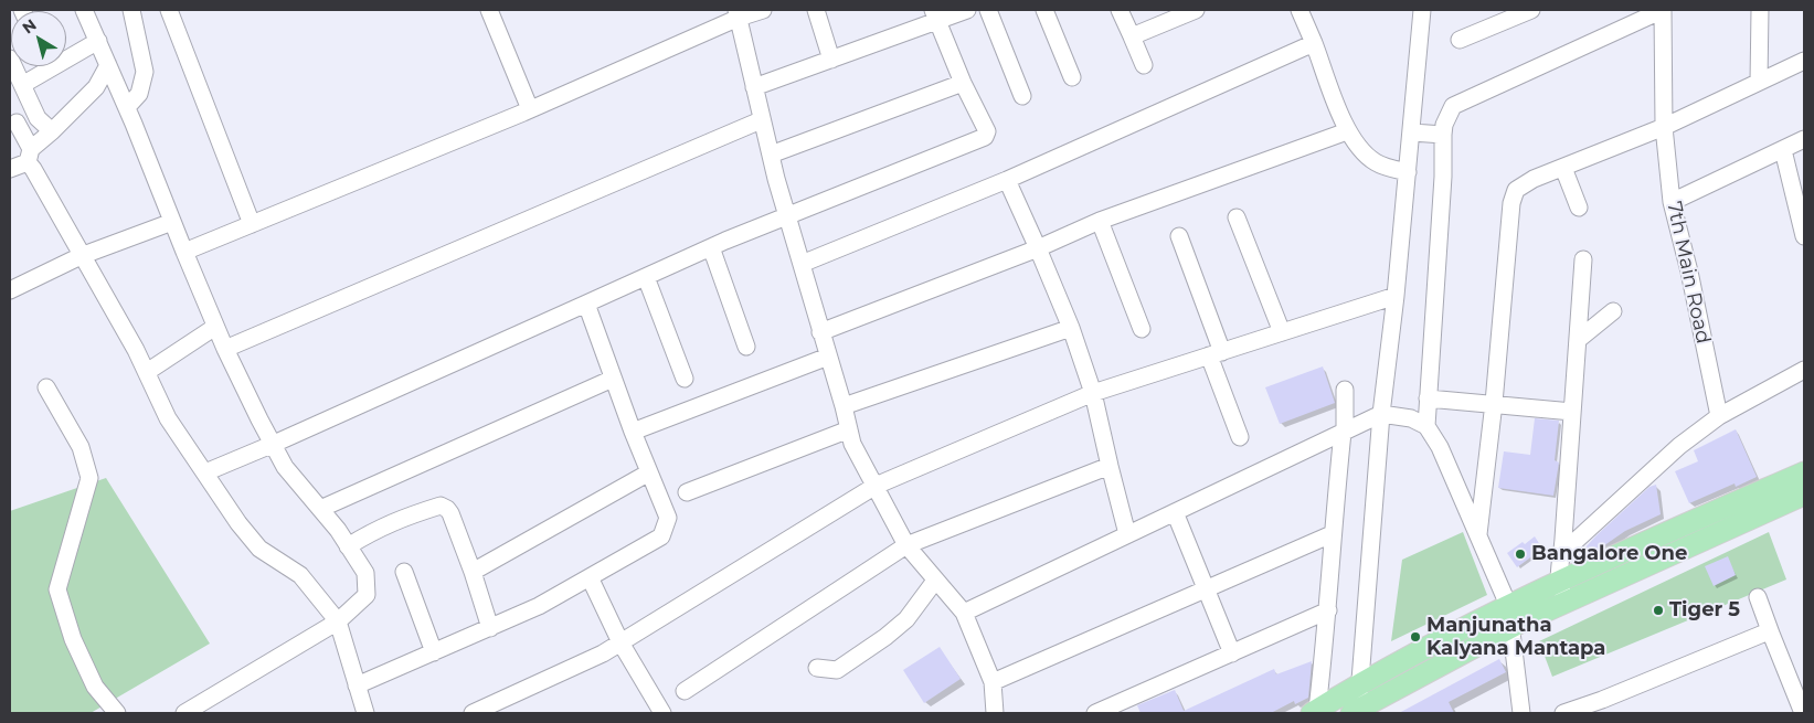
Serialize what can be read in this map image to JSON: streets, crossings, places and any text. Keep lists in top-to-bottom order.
{
  "streets": {
    "street": ["7th Main Road"]
  },
  "places": ["Bangalore One", "Tiger 5", "Manjunatha Kalyana Mantapa"],
  "north": "top left"
}
